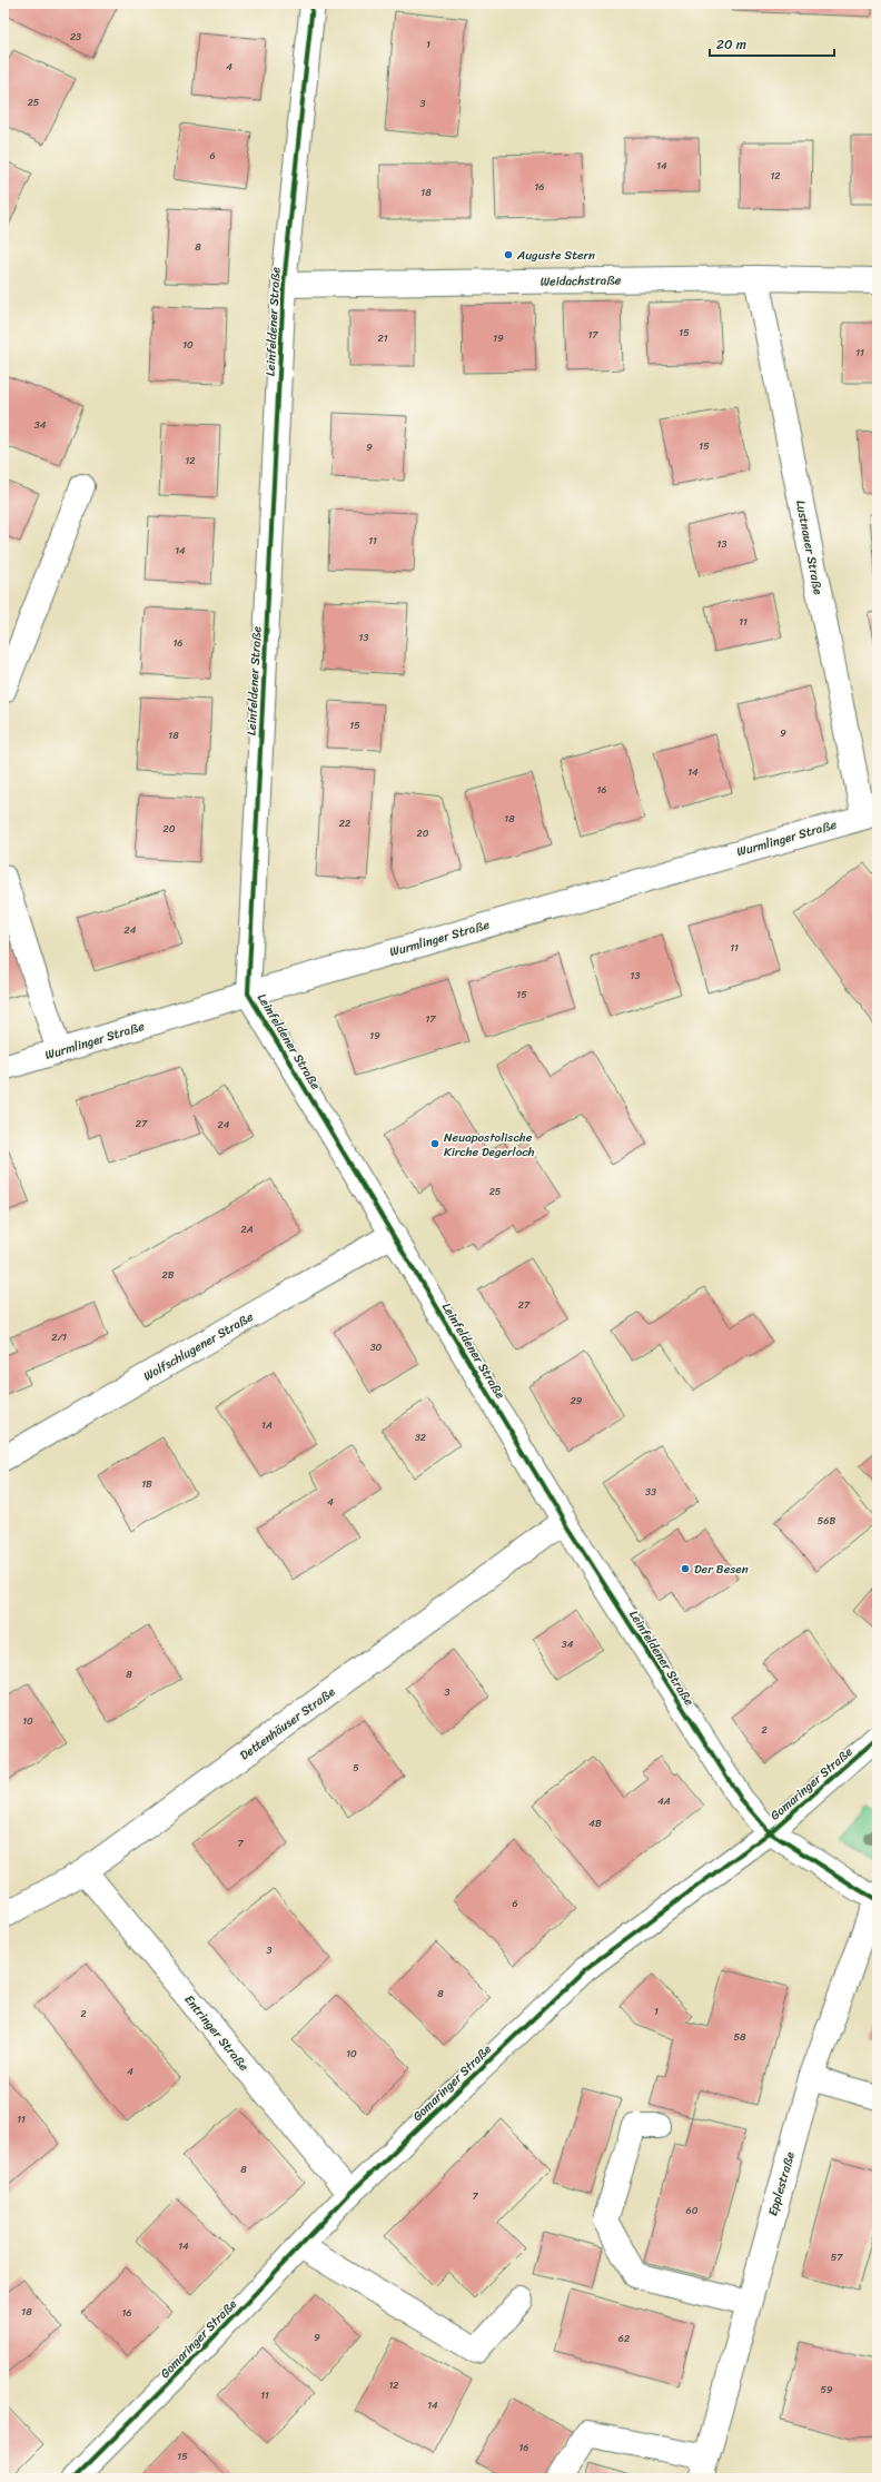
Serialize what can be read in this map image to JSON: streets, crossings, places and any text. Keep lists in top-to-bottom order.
{
  "streets": {
    "street": [
      "Weidachstraße",
      "Leinfeldener Straße",
      "Lustnauer Straße",
      "Wurmlinger Straße",
      "Wolfschlugener Straße",
      "Dettenhäuser Straße",
      "Gomaringer Straße",
      "Entringer Straße",
      "Epplestraße"
    ]
  },
  "crossings": [
    ["Weidachstraße", "Leinfeldener Straße"],
    ["Weidachstraße", "Lustnauer Straße"],
    ["Leinfeldener Straße", "Wurmlinger Straße"],
    ["Leinfeldener Straße", "Wolfschlugener Straße"],
    ["Leinfeldener Straße", "Dettenhäuser Straße"],
    ["Leinfeldener Straße", "Gomaringer Straße"],
    ["Leinfeldener Straße", "Epplestraße"],
    ["Lustnauer Straße", "Wurmlinger Straße"],
    ["Dettenhäuser Straße", "Entringer Straße"],
    ["Gomaringer Straße", "Entringer Straße"]
  ],
  "places": ["Auguste Stern", "Neuapostolische Kirche Degerloch", "Der Besen"],
  "house_numbers": [
    "23",
    "1",
    "4",
    "25",
    "3",
    "6",
    "14",
    "12",
    "16",
    "18",
    "8",
    "15",
    "17",
    "21",
    "19",
    "10",
    "11",
    "34",
    "15",
    "9",
    "12",
    "11",
    "13",
    "14",
    "11",
    "13",
    "16",
    "15",
    "9",
    "18",
    "14",
    "16",
    "18",
    "22",
    "20",
    "20",
    "24",
    "11",
    "13",
    "15",
    "17",
    "19",
    "27",
    "24",
    "25",
    "2A",
    "2B",
    "27",
    "2/1",
    "30",
    "29",
    "1A",
    "32",
    "1B",
    "33",
    "4",
    "56B",
    "34",
    "8",
    "3",
    "10",
    "2",
    "5",
    "4A",
    "4B",
    "7",
    "6",
    "3",
    "8",
    "1",
    "2",
    "58",
    "10",
    "4",
    "11",
    "8",
    "7",
    "60",
    "14",
    "57",
    "18",
    "16",
    "9",
    "62",
    "12",
    "59",
    "11",
    "14",
    "16",
    "15"
  ],
  "scale_bar": "20 m"
}
